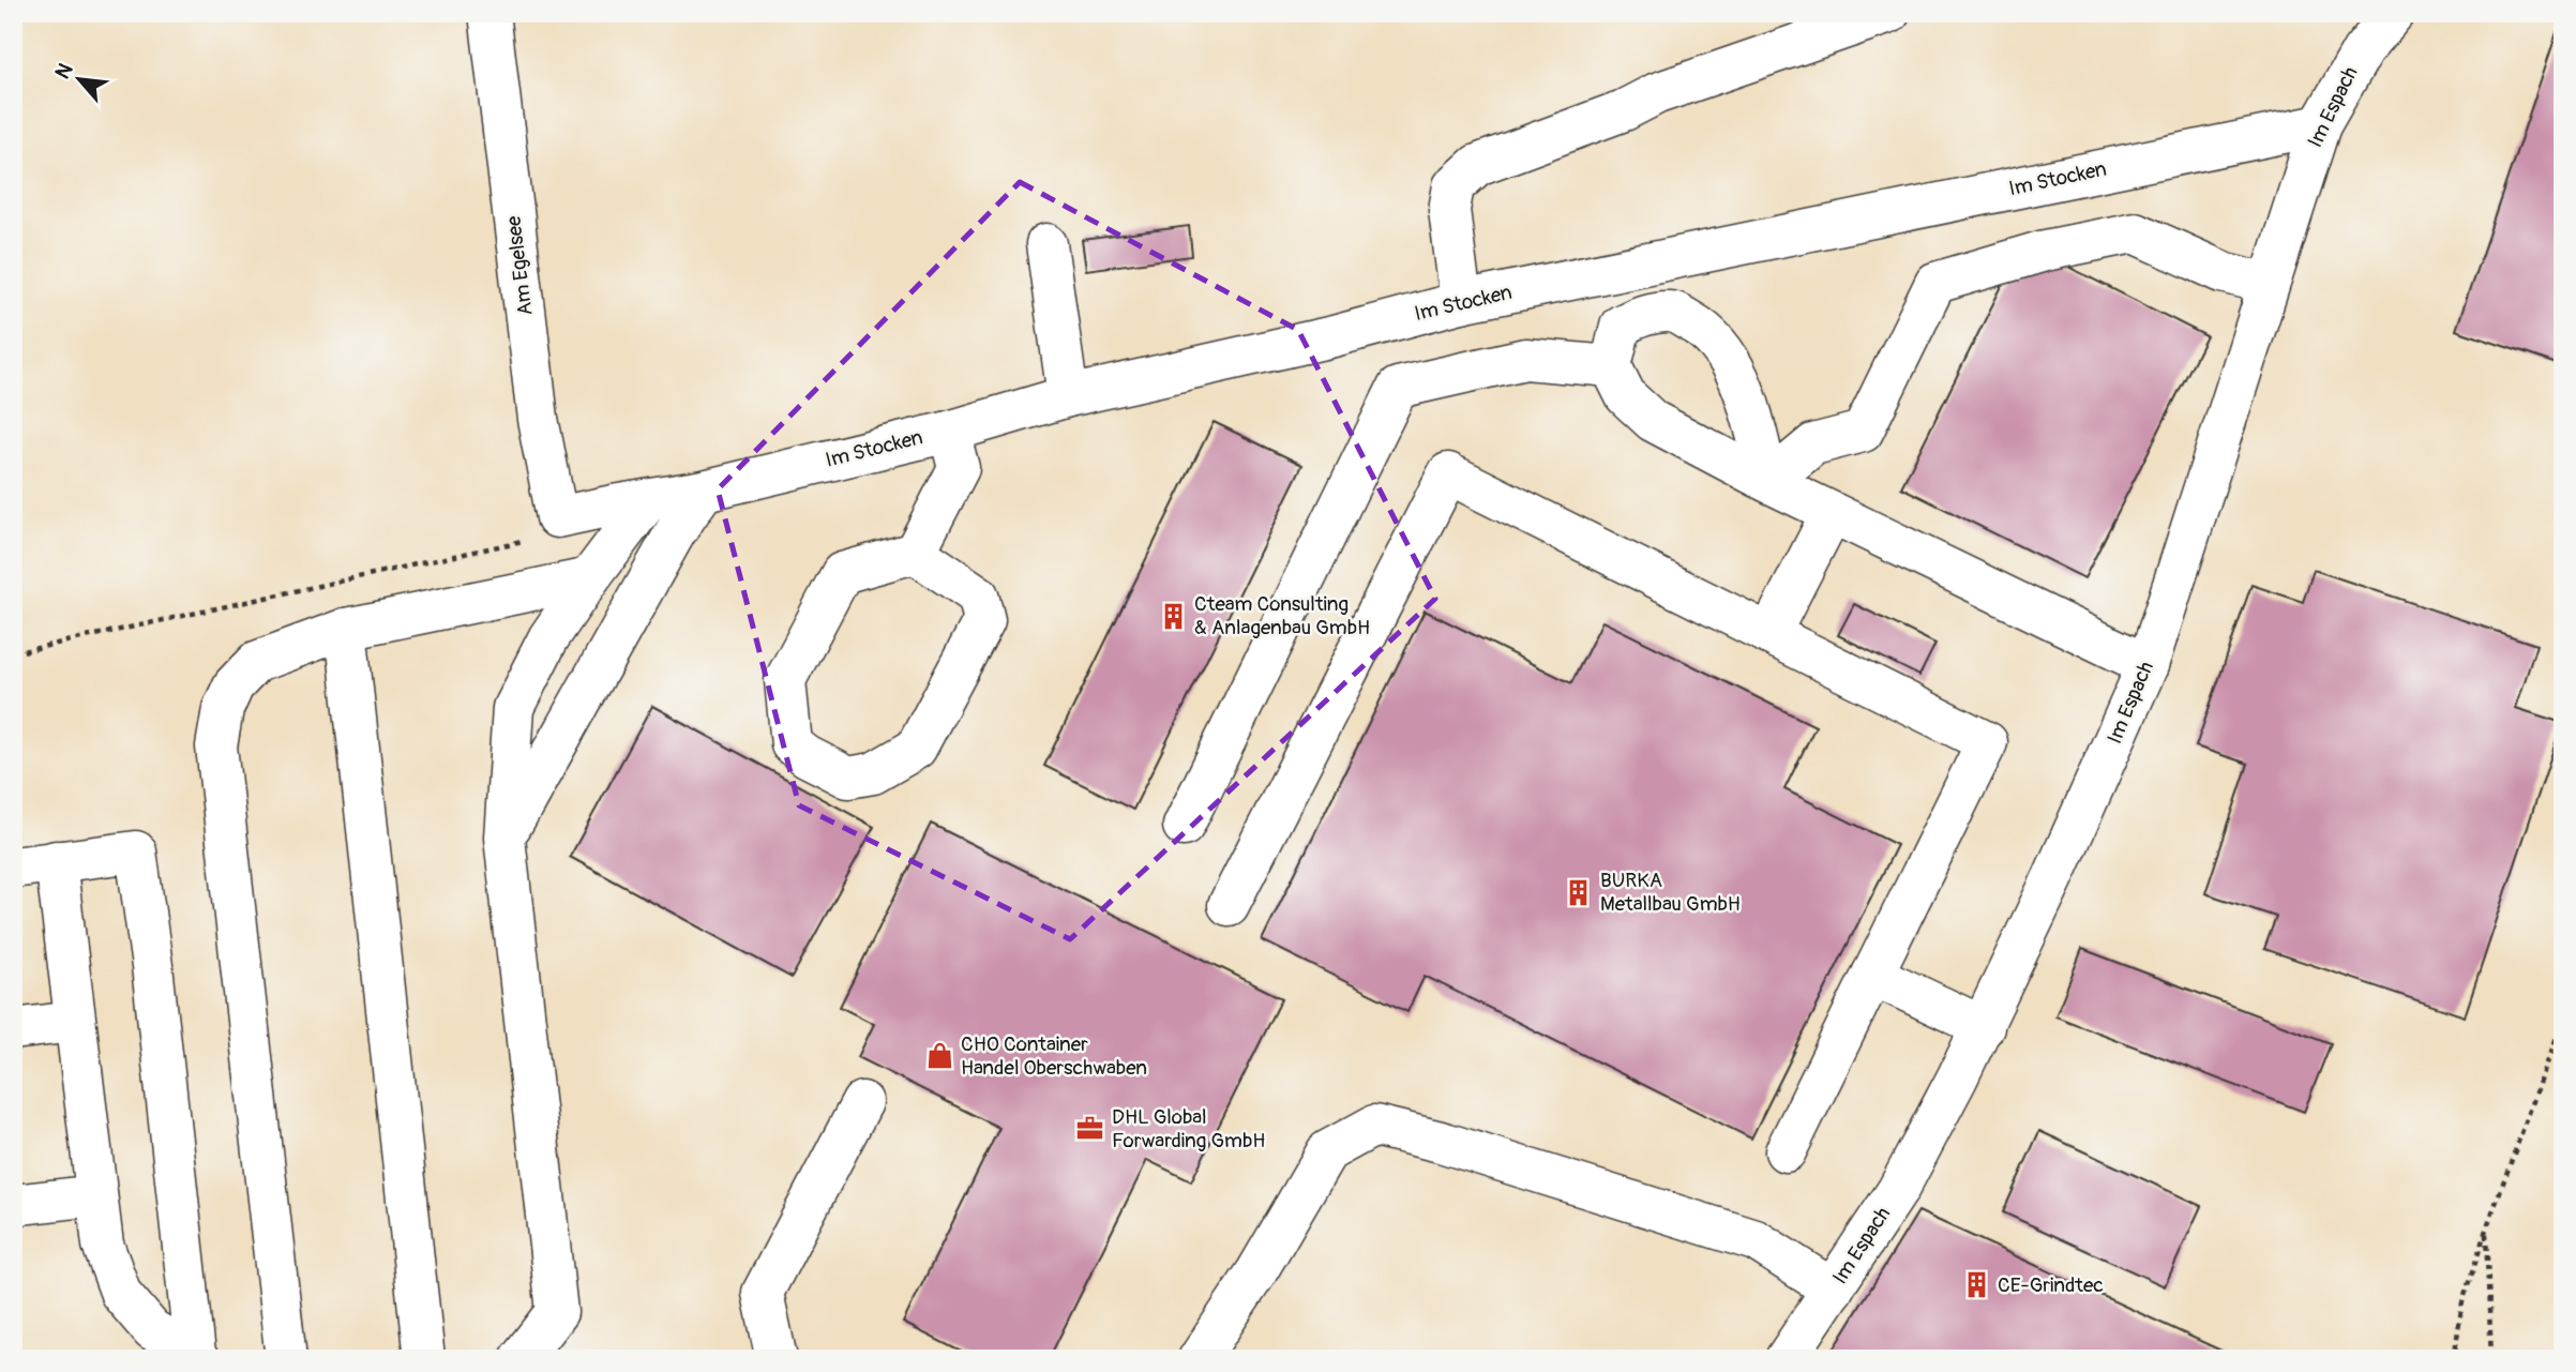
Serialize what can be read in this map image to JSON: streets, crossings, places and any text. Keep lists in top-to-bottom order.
{
  "streets": {
    "street": ["Im Espach", "Im Stocken", "Am Egelsee"]
  },
  "crossings": [
    ["Im Espach", "Im Stocken"],
    ["Im Stocken", "Am Egelsee"]
  ],
  "places": {
    "building": ["Cteam Consulting & Anlagenbau GmbH", "BURKA Metallbau GmbH", "CE-Grindtec"],
    "shop": ["CHO Container Handel Oberschwaben"],
    "office": ["DHL Global Forwarding GmbH"]
  },
  "north": "top left"
}
